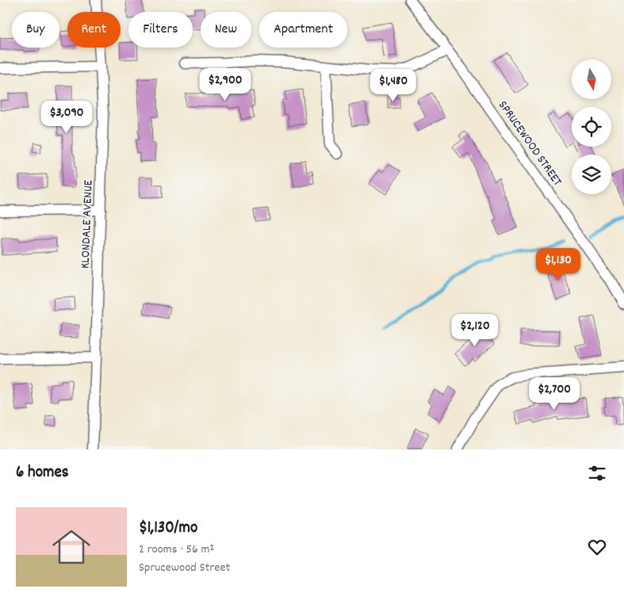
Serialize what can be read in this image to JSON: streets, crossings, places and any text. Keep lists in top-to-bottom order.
{
  "streets": {
    "street": ["SPRUCEWOOD STREET", "KLONDALE AVENUE"]
  },
  "north": "bottom",
  "page": {
    "chip": [
      "Buy",
      "Rent",
      "Filters",
      "New",
      "Apartment"
    ],
    "price": [
      "$2,900",
      "$1,480",
      "$3,090",
      "$1,130",
      "$2,120",
      "$2,700"
    ],
    "heading": "6 homes",
    "list": [
      {
        "name": "$1,130/mo",
        "note": "2 rooms · 56 m² · Sprucewood Street"
      }
    ]
  }
}
